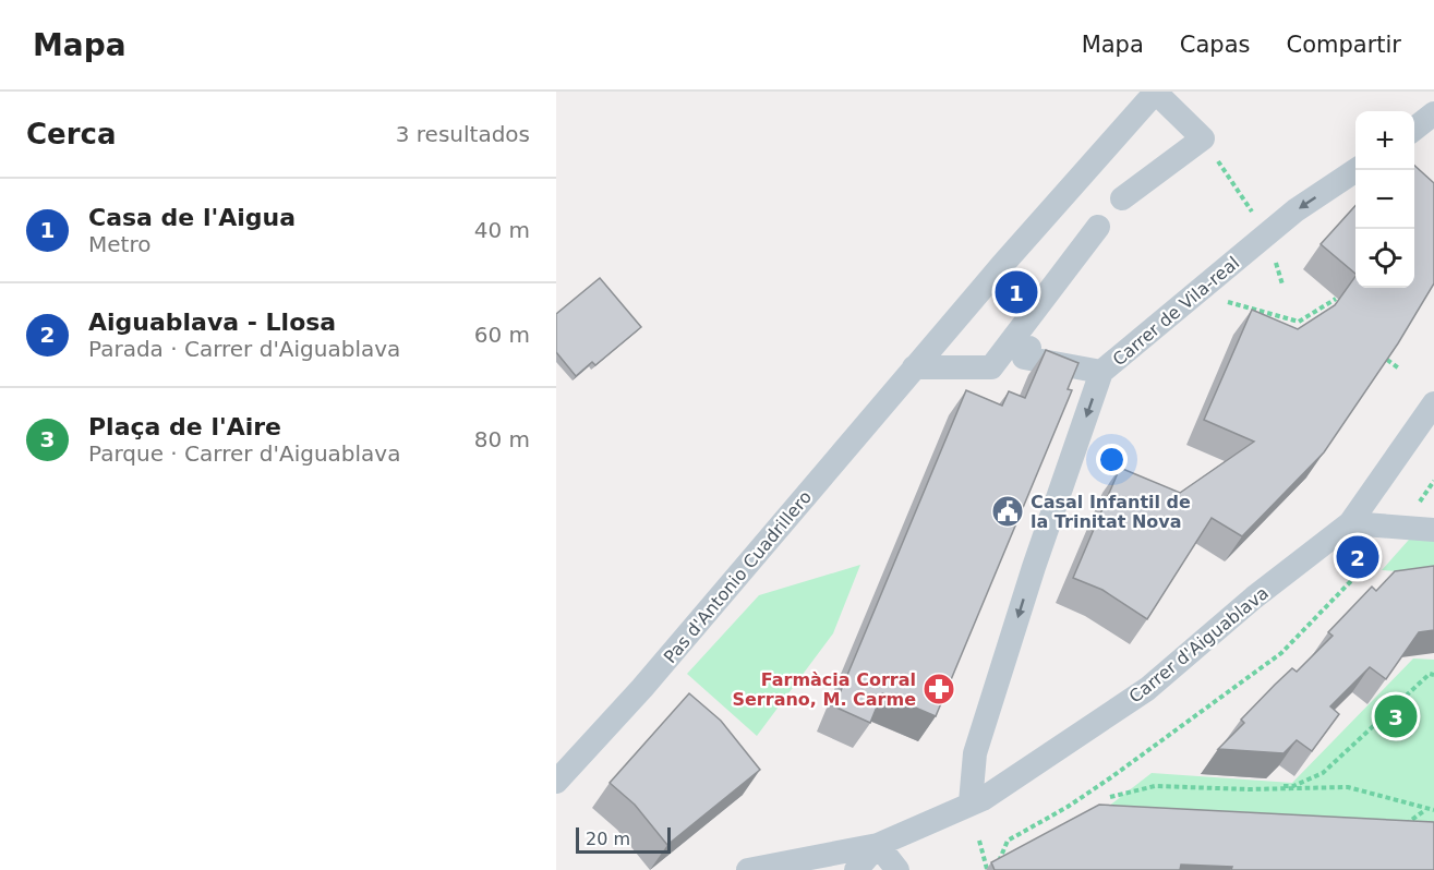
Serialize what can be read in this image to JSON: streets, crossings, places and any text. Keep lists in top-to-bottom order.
{
  "streets": {
    "street": ["Carrer de Vila-real", "Pas d'Antonio Cuadrillero", "Carrer d'Aiguablava"]
  },
  "crossings": [
    ["Carrer de Vila-real", "Carrer d'Aiguablava"]
  ],
  "one_way": ["Carrer de Vila-real"],
  "places": {
    "public building": ["Casal Infantil de la Trinitat Nova"],
    "pharmacy": ["Farmàcia Corral Serrano, M. Carme"]
  },
  "scale_bar": "20 m",
  "page": {
    "header": "Mapa",
    "nav": ["Mapa", "Capas", "Compartir"],
    "heading": ["Cerca", "3 resultados"],
    "map_buttons": ["+", "−"],
    "list": [
      {
        "mark": "1",
        "name": "Casa de l'Aigua",
        "note": "Metro",
        "value": "40 m"
      },
      {
        "mark": "2",
        "name": "Aiguablava - Llosa",
        "note": "Parada · Carrer d'Aiguablava",
        "value": "60 m"
      },
      {
        "mark": "3",
        "name": "Plaça de l'Aire",
        "note": "Parque · Carrer d'Aiguablava",
        "value": "80 m"
      }
    ],
    "pins": ["1", "2", "3"],
    "scale": "20 m"
  }
}
